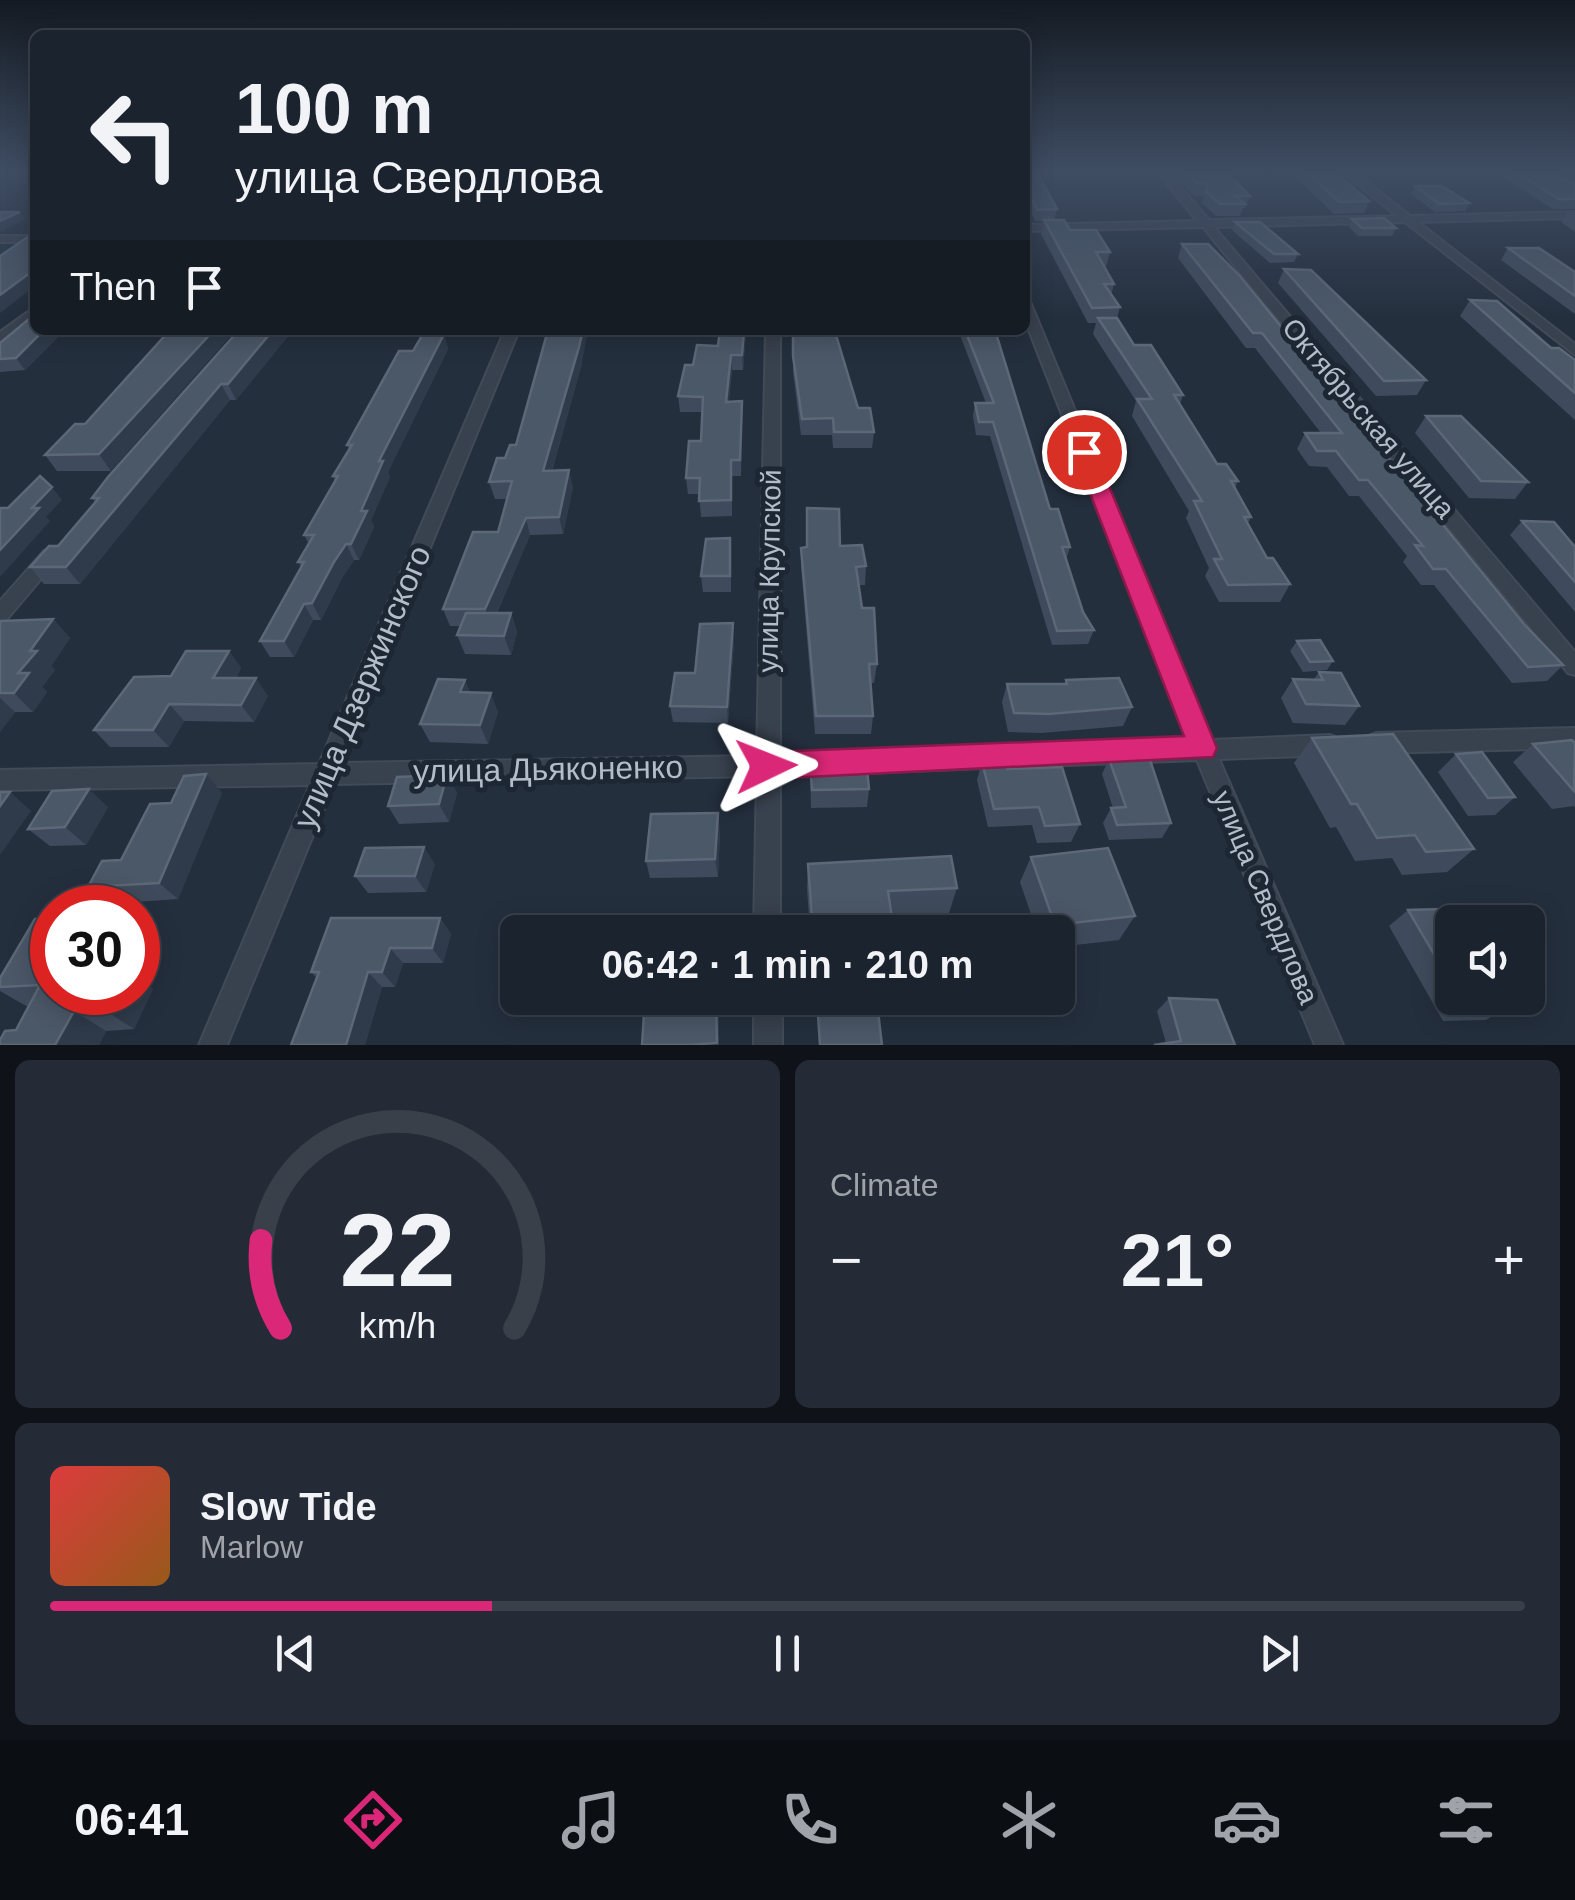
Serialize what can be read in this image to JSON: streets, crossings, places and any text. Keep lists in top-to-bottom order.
{
  "streets": {
    "street": [
      "Октябрьская улица",
      "улица Крупской",
      "улица Дзержинского",
      "улица Дьяконенко",
      "улица Свердлова"
    ]
  },
  "crossings": [
    ["улица Крупской", "улица Дьяконенко"],
    ["улица Дзержинского", "улица Дьяконенко"],
    ["улица Дьяконенко", "улица Свердлова"]
  ],
  "page": {
    "turn": ["100 m", "улица Свердлова"],
    "then": "Then",
    "limit": "30",
    "trip": "06:42 · 1 min · 210 m",
    "tile": "Climate",
    "heat": ["−", "21°", "+"],
    "song": ["Slow Tide", "Marlow"],
    "tabs": "06:41",
    "gauge": ["22", "km/h"]
  }
}
